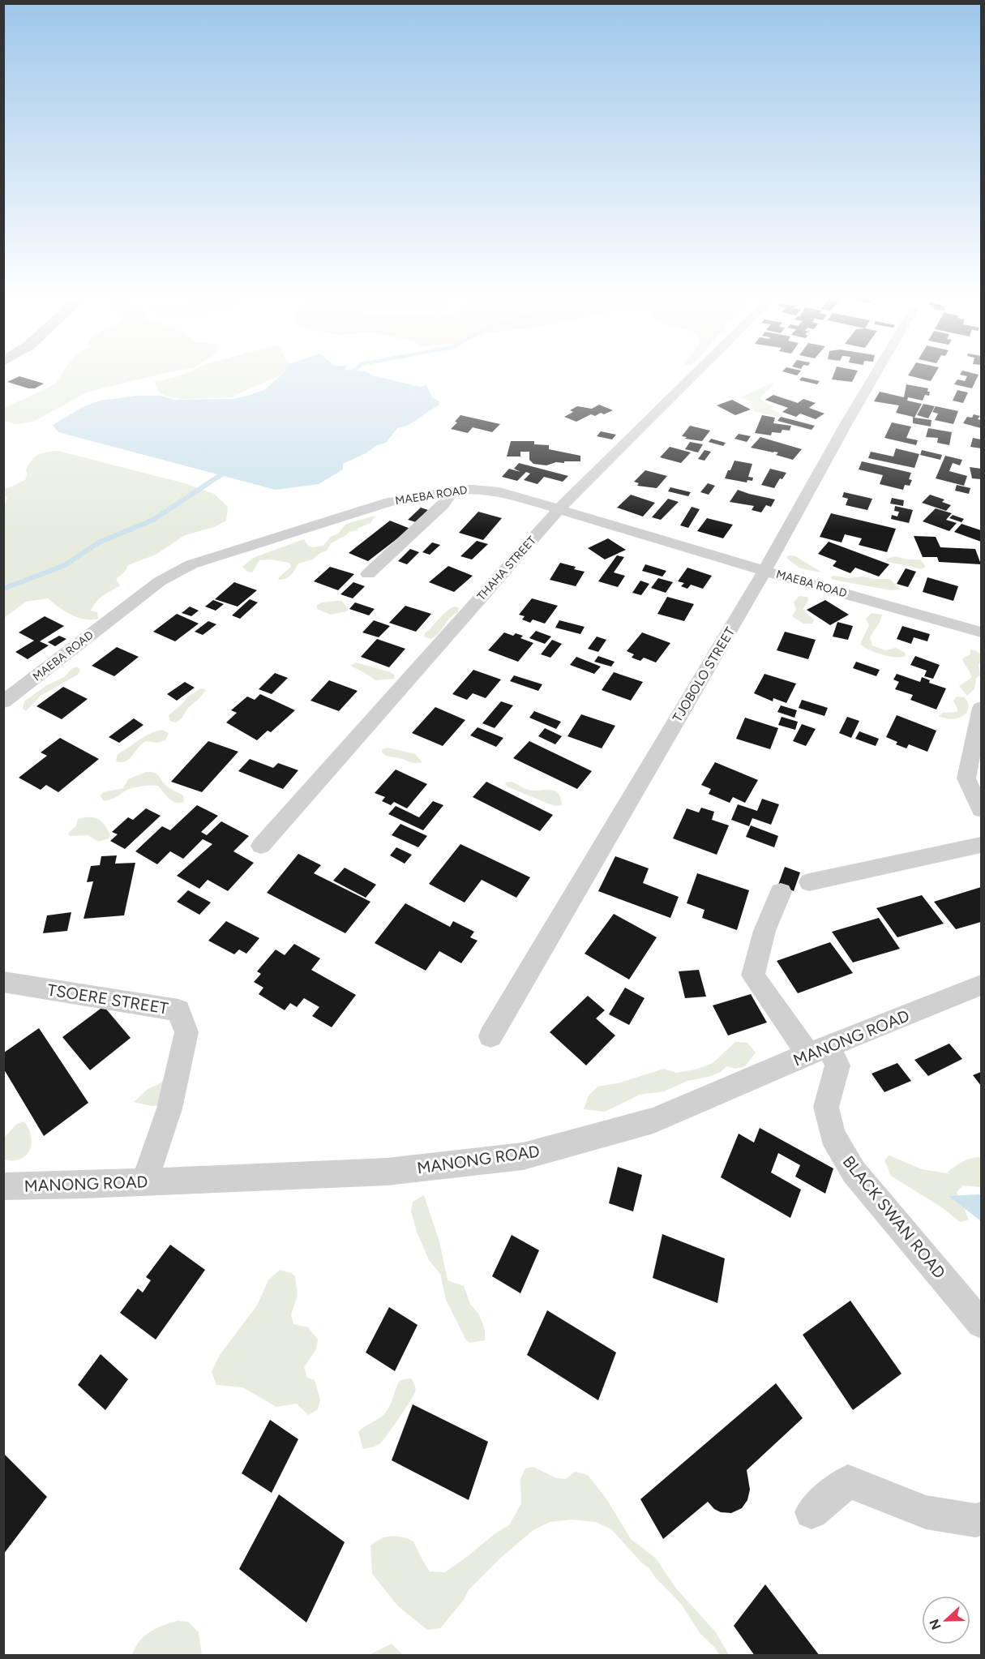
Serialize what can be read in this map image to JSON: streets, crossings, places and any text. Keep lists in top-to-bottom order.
{
  "streets": {
    "street": [
      "MAEBA ROAD",
      "THAHA STREET",
      "TJOBOLO STREET",
      "TSOERE STREET",
      "MANONG ROAD",
      "BLACK SWAN ROAD"
    ]
  },
  "crossings": [
    ["MAEBA ROAD", "THAHA STREET"],
    ["MAEBA ROAD", "TJOBOLO STREET"],
    ["TSOERE STREET", "MANONG ROAD"],
    ["MANONG ROAD", "BLACK SWAN ROAD"]
  ],
  "north": "left"
}
